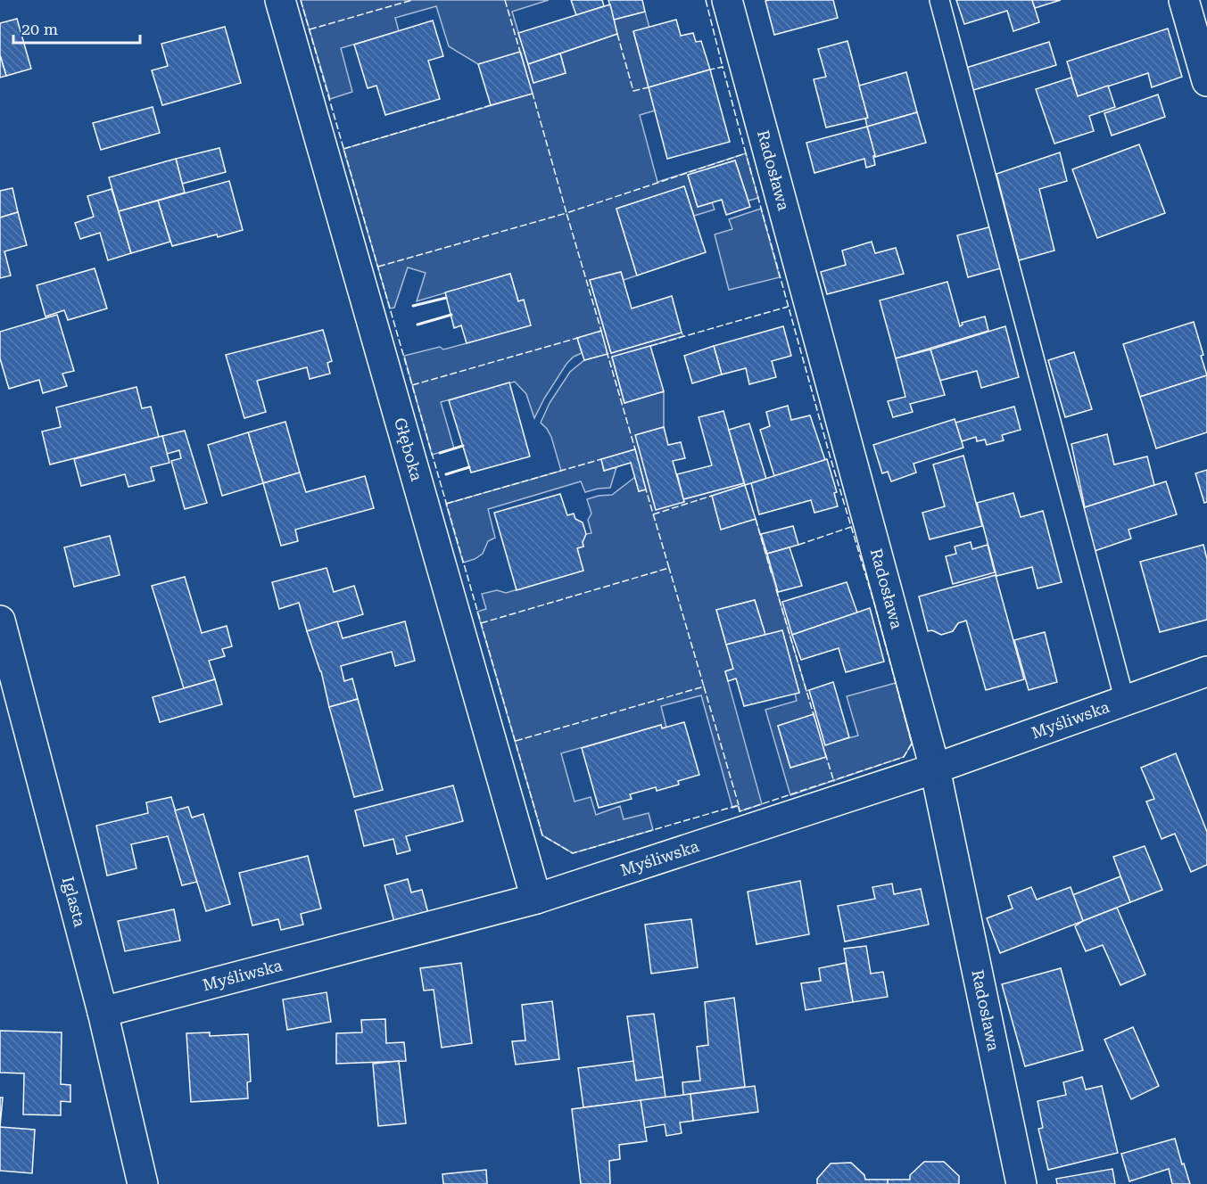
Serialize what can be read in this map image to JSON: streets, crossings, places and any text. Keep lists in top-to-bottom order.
{
  "streets": {
    "street": [
      "Radosława",
      "Głęboka",
      "Myśliwska",
      "Iglasta"
    ]
  },
  "crossings": [
    ["Radosława", "Myśliwska"],
    ["Głęboka", "Myśliwska"],
    ["Myśliwska", "Iglasta"]
  ],
  "scale_bar": "20 m"
}
